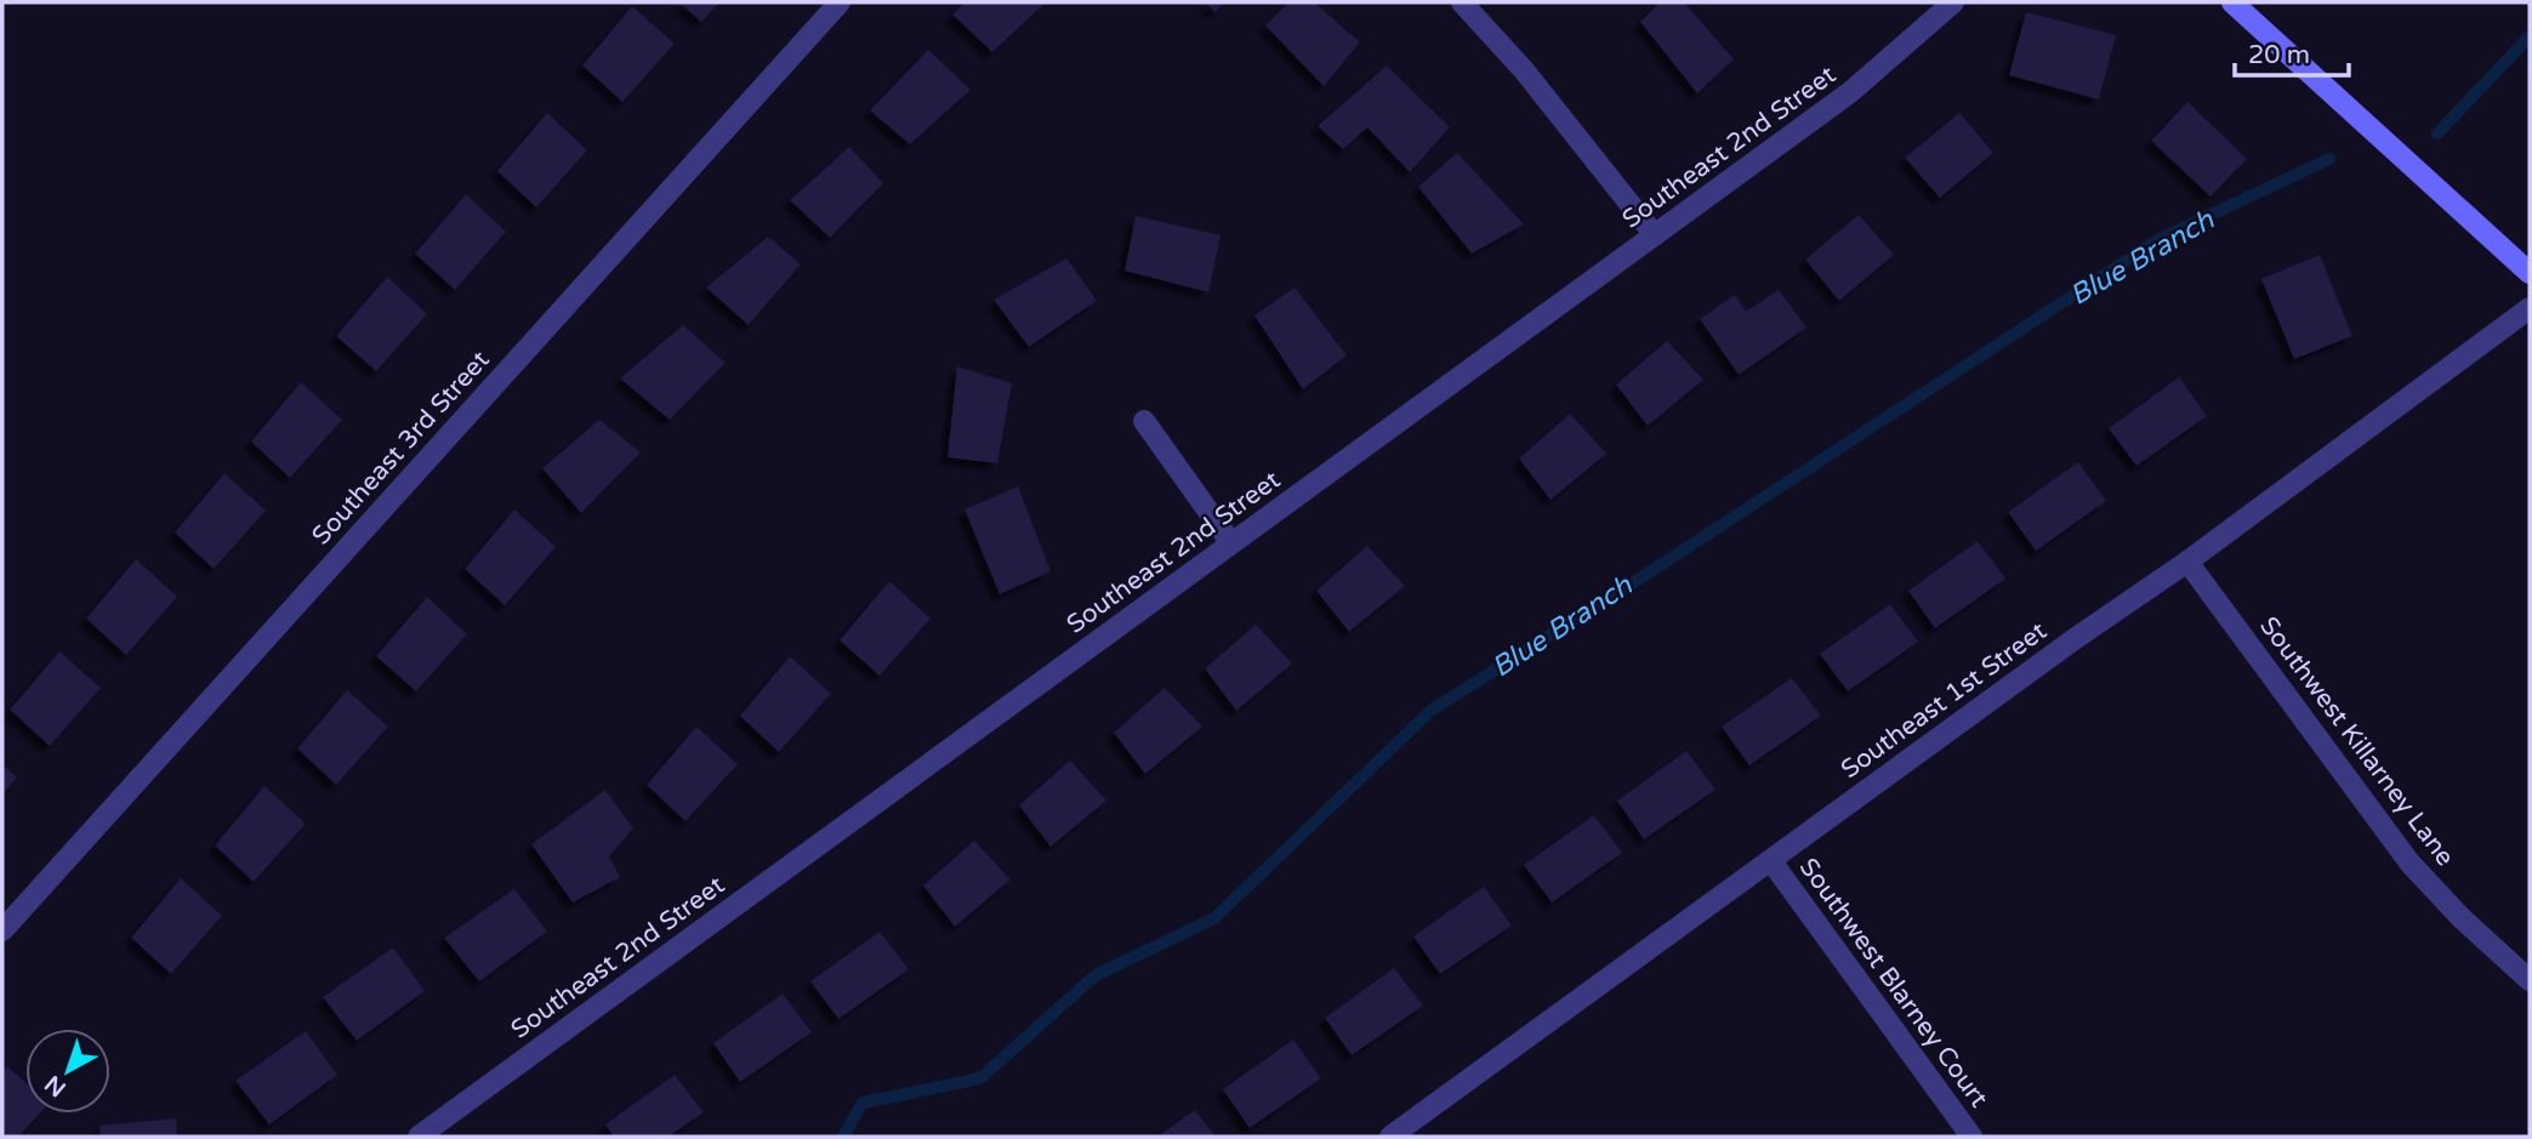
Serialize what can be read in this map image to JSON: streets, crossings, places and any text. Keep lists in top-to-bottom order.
{
  "streets": {
    "street": [
      "Southeast 2nd Street",
      "Southeast 3rd Street",
      "Southeast 1st Street",
      "Southwest Killarney Lane",
      "Southwest Blarney Court"
    ]
  },
  "crossings": [
    ["Southeast 1st Street", "Southwest Killarney Lane"],
    ["Southeast 1st Street", "Southwest Blarney Court"]
  ],
  "water": ["Blue Branch"],
  "scale_bar": "20 m",
  "north": "bottom left"
}
